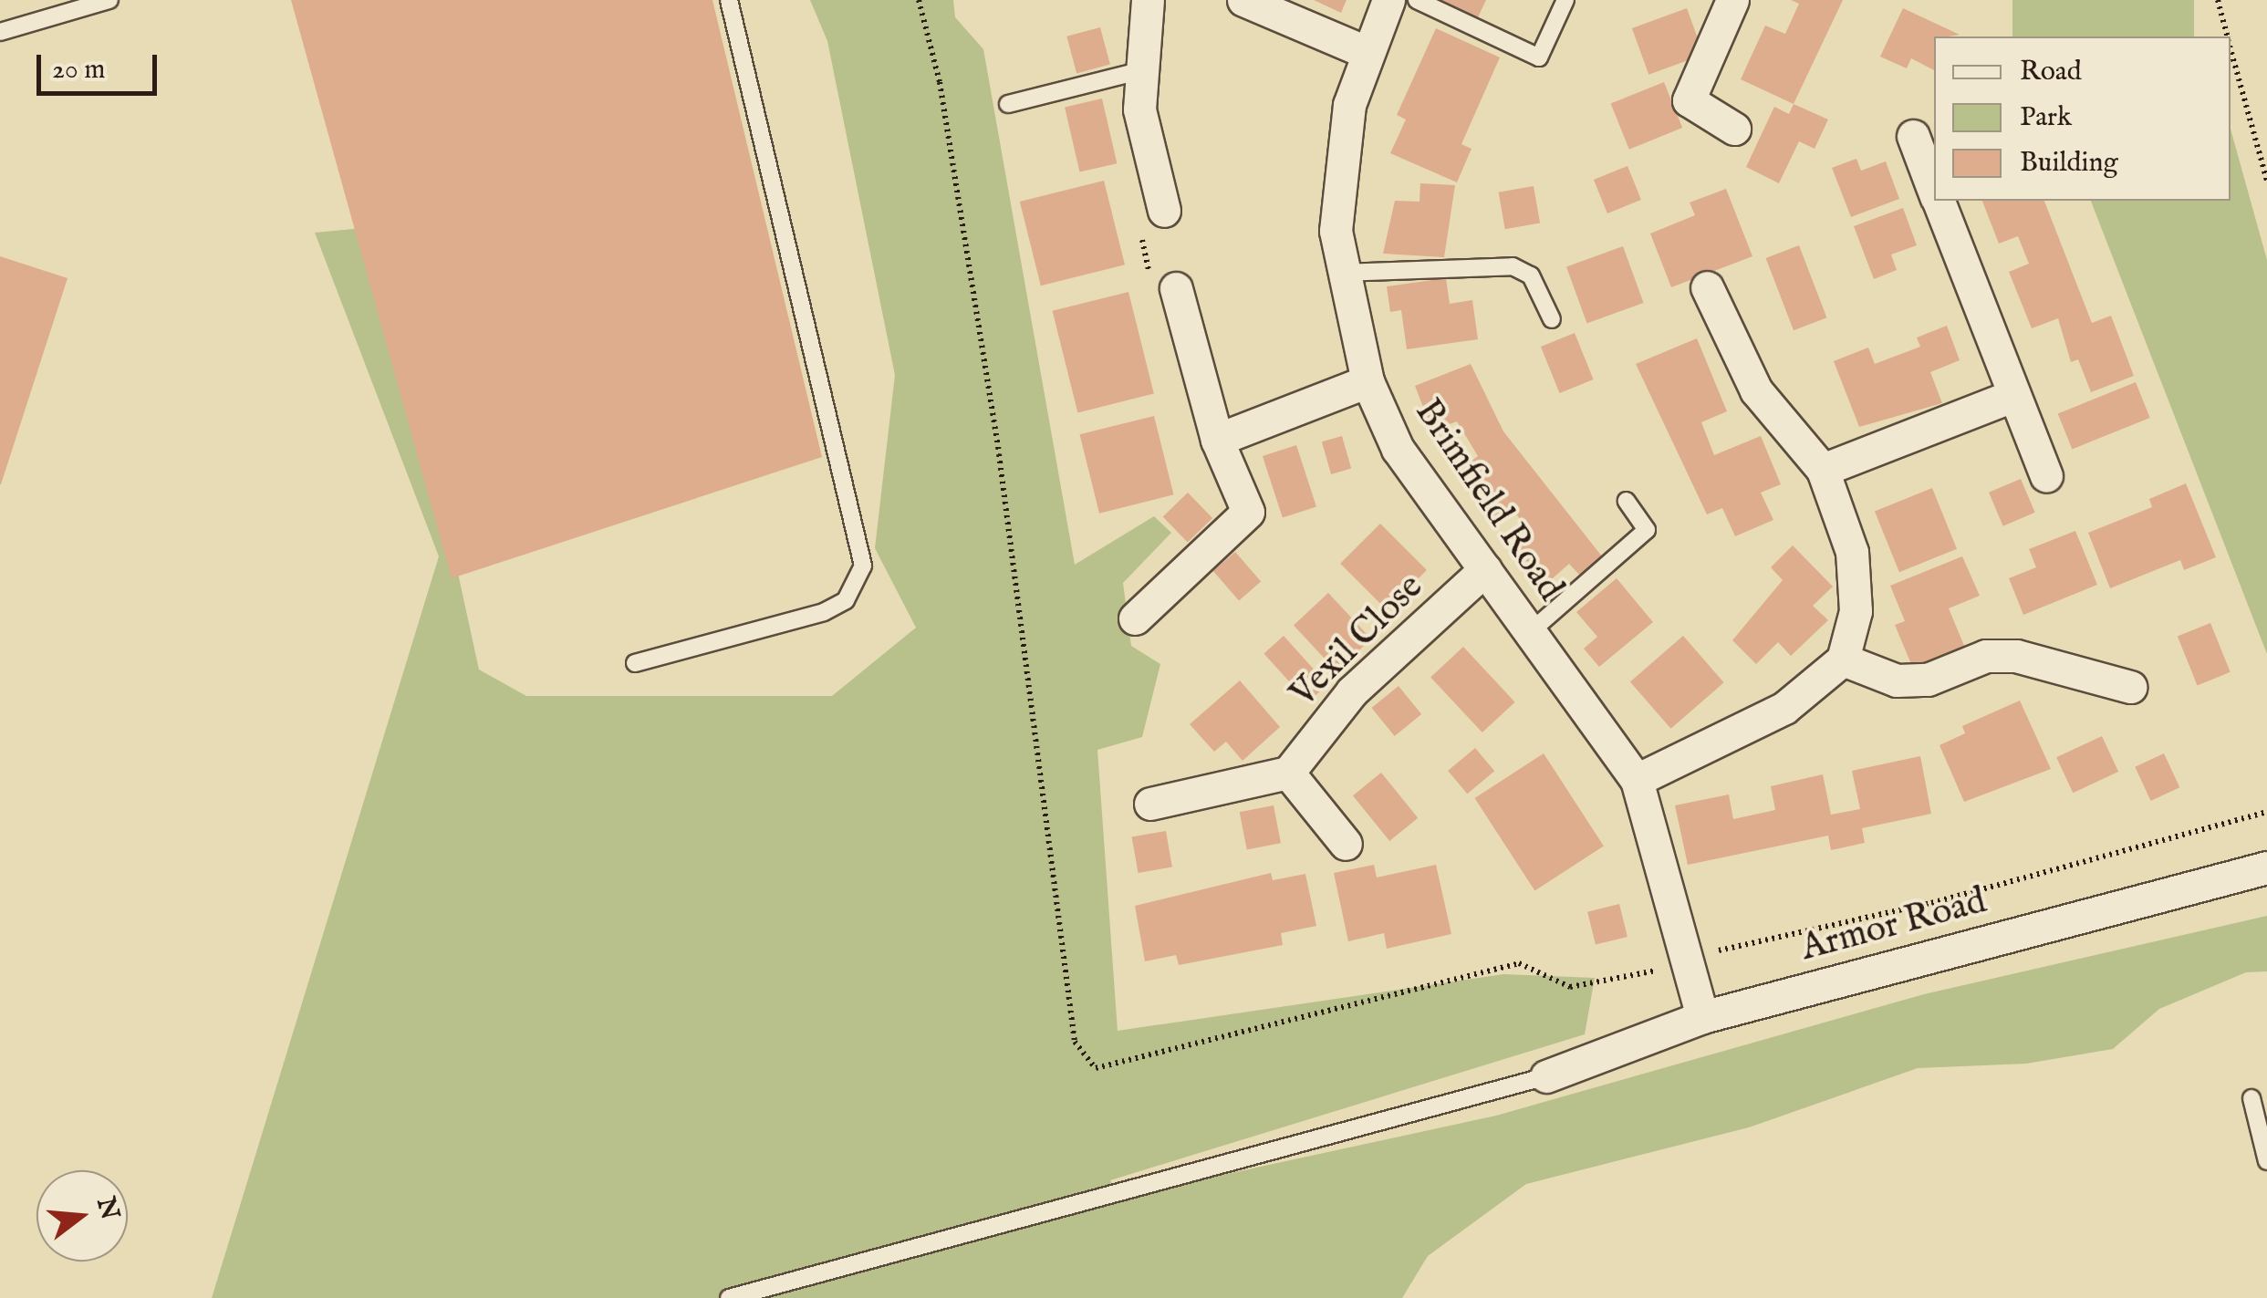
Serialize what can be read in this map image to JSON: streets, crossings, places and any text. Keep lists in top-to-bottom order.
{
  "streets": {
    "street": ["Brimfield Road", "Vexil Close", "Armor Road"]
  },
  "crossings": [
    ["Brimfield Road", "Vexil Close"],
    ["Brimfield Road", "Armor Road"]
  ],
  "legend": ["Road", "Park", "Building"],
  "scale_bar": "20 m",
  "north": "right"
}
